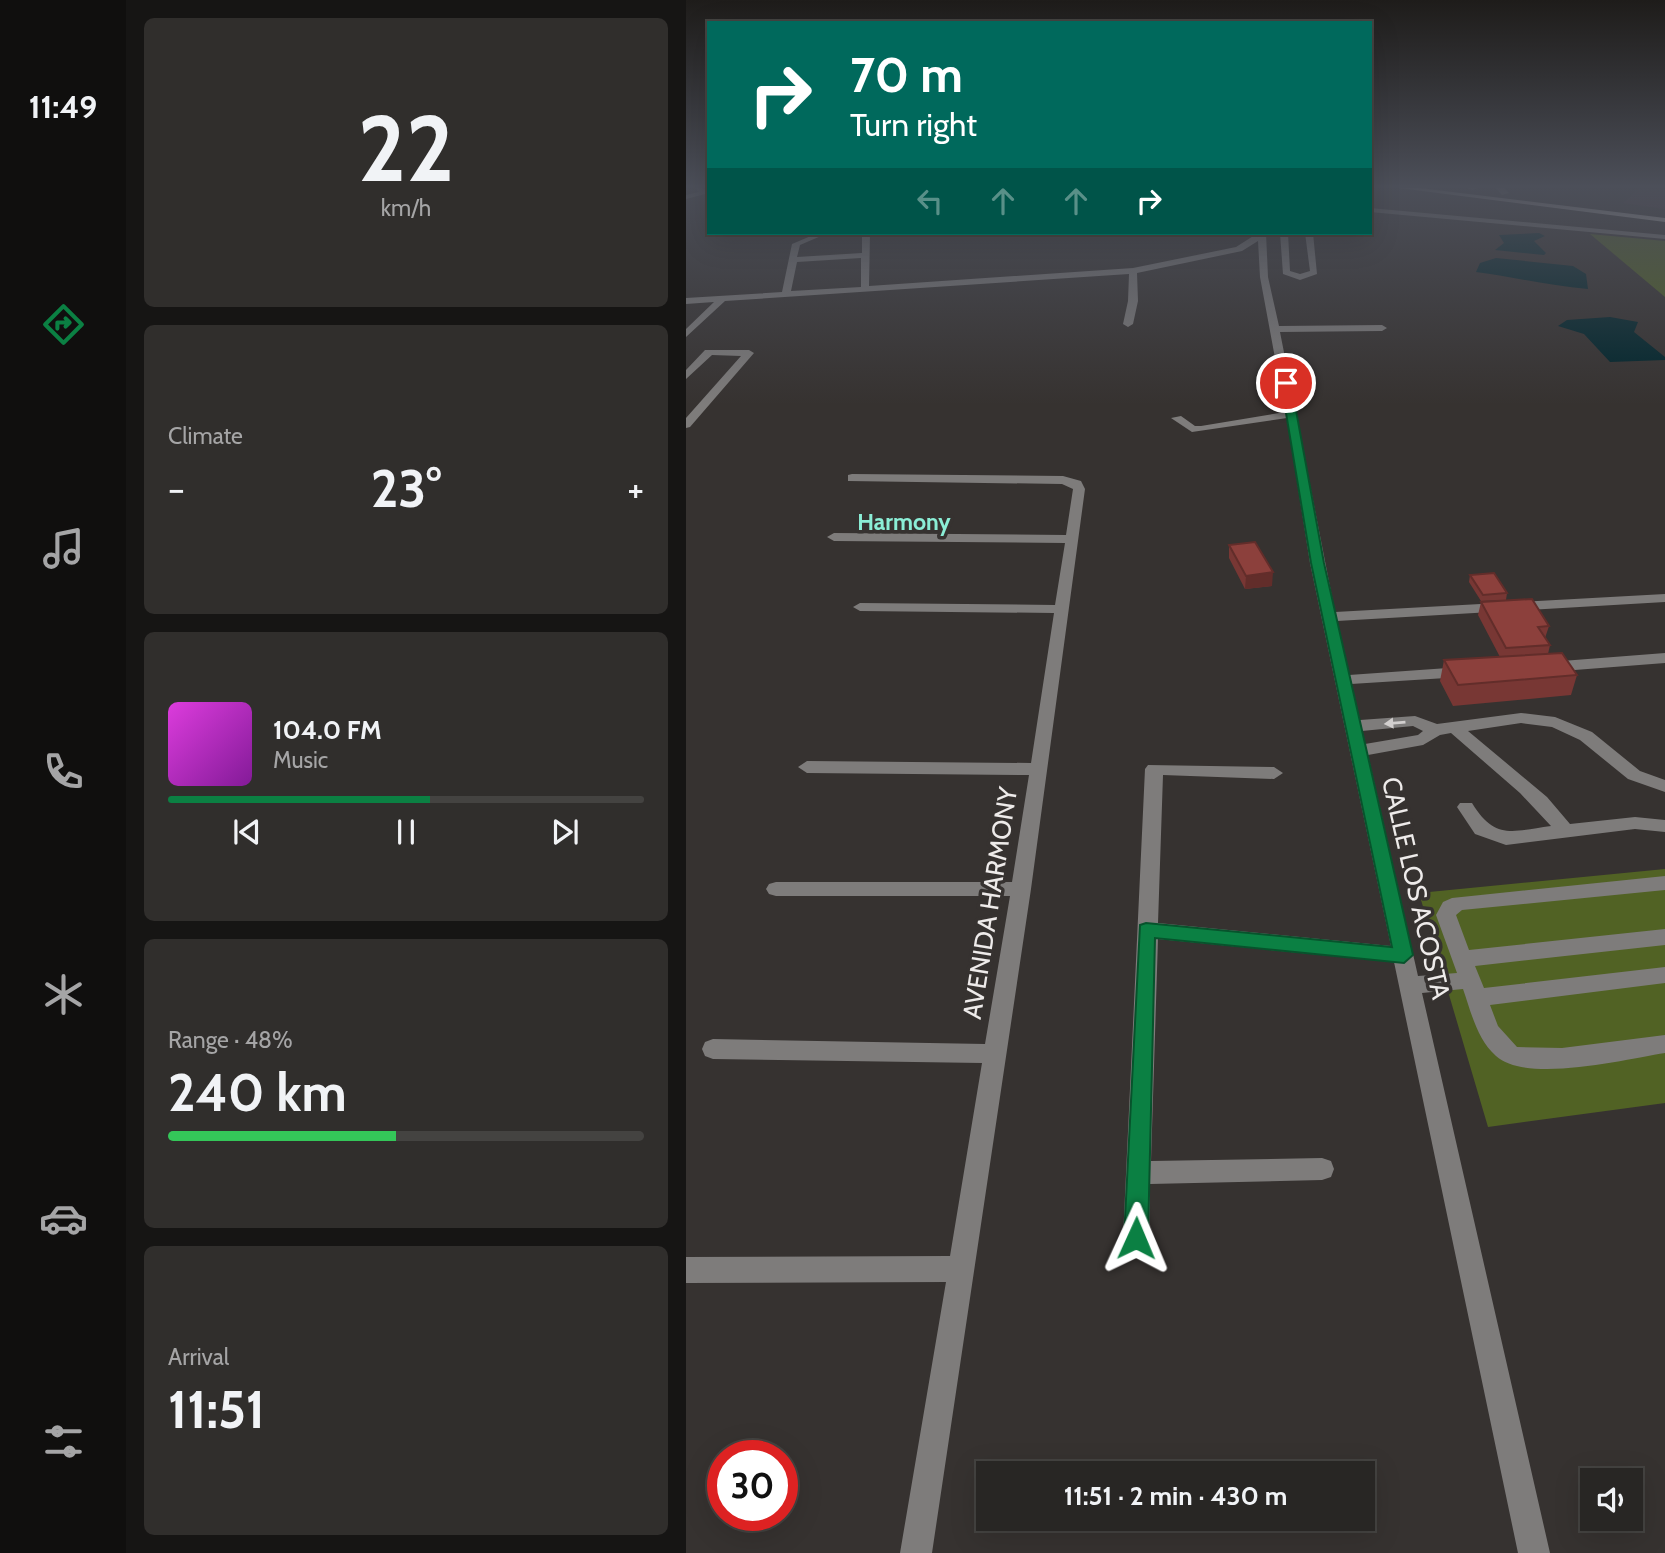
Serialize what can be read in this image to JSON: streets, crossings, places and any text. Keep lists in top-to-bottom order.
{
  "streets": {
    "street": ["CALLE LOS ACOSTA", "AVENIDA HARMONY"]
  },
  "districts": ["Harmony"],
  "page": {
    "tabs": "11:49",
    "tile": [
      ["22", "km/h"],
      "Climate",
      ["Range · 48%", "240 km"],
      ["Arrival", "11:51"]
    ],
    "turn": ["70 m", "Turn right"],
    "heat": ["−", "23°", "+"],
    "song": ["104.0 FM", "Music"],
    "limit": "30",
    "trip": "11:51 · 2 min · 430 m"
  }
}
